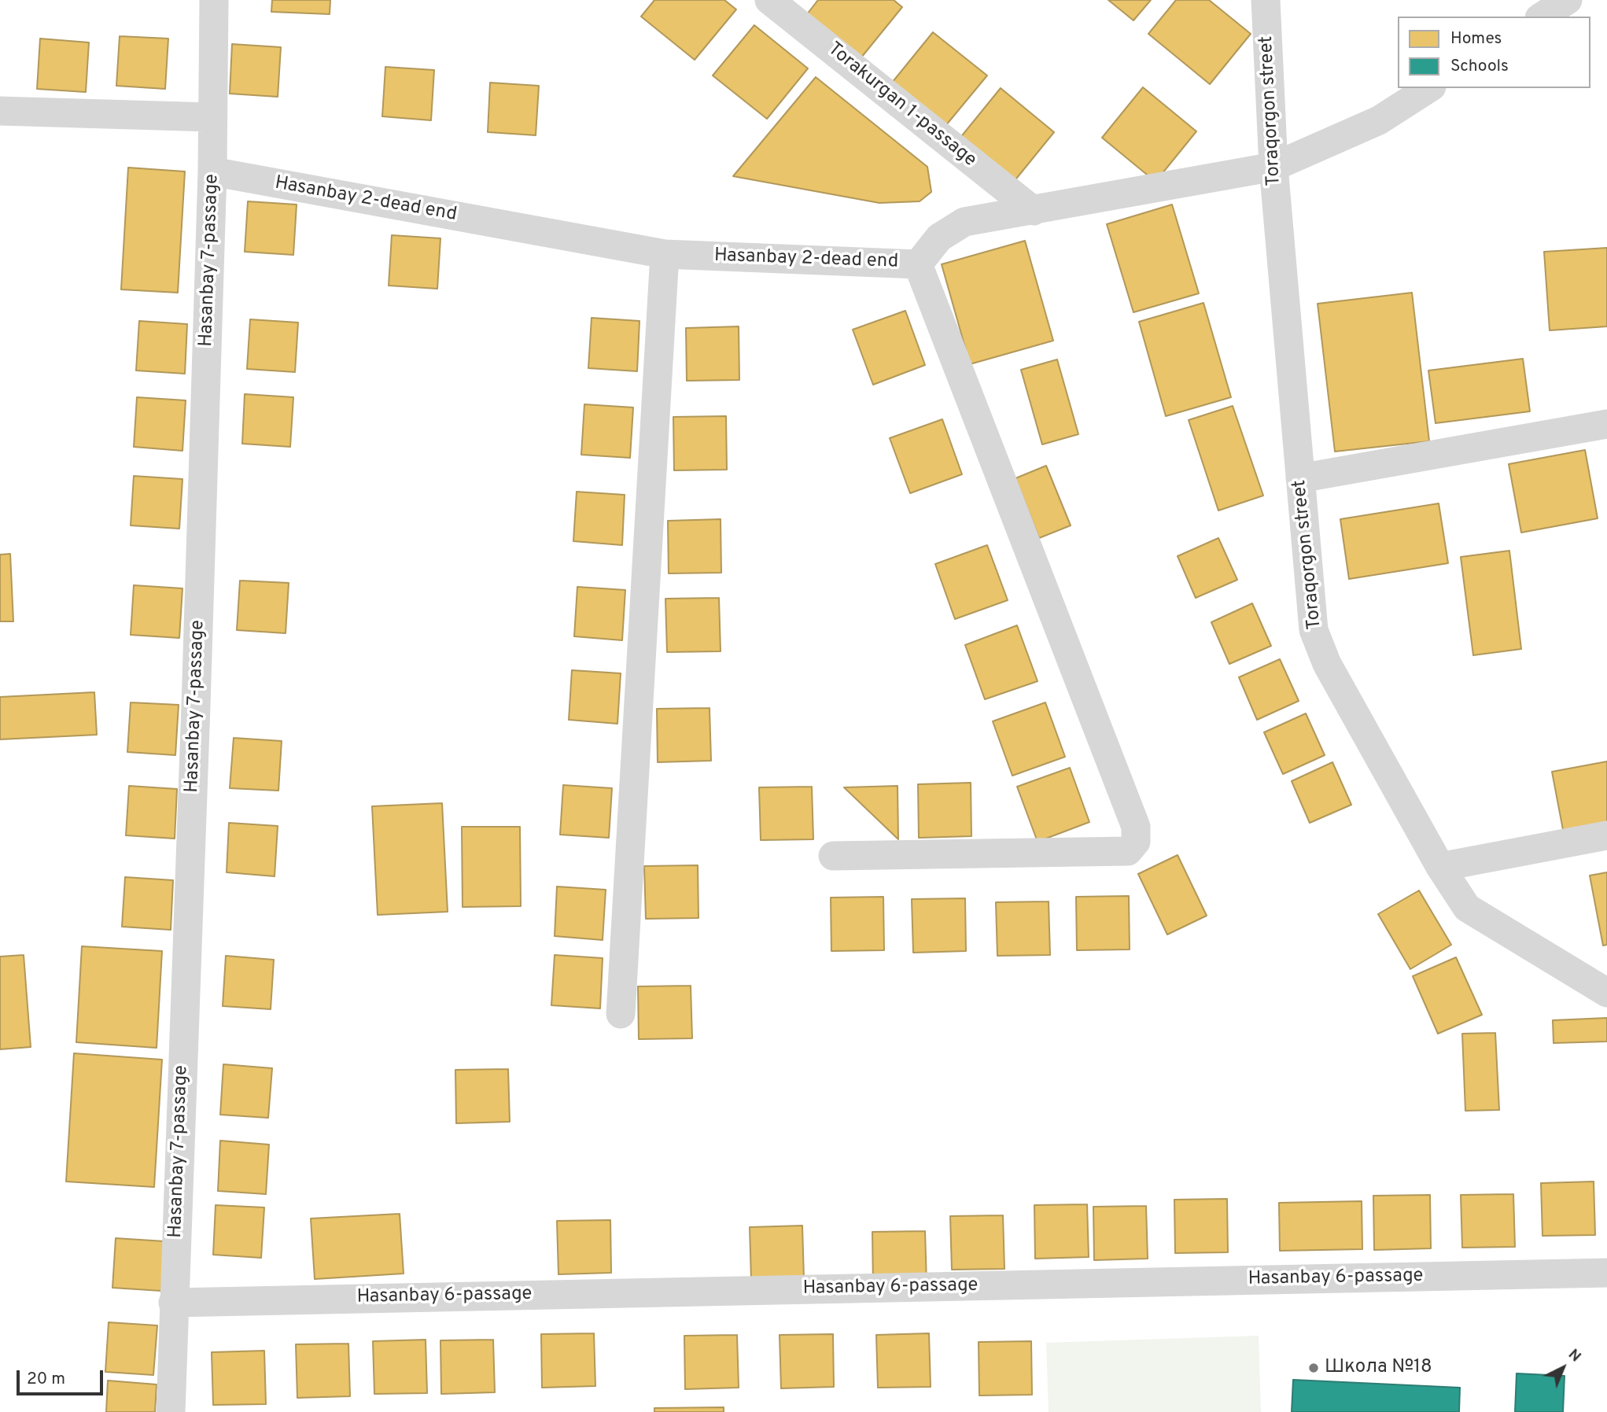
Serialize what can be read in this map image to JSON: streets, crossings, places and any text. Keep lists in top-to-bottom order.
{
  "streets": {
    "street": [
      "Torakurgan 1-passage",
      "Toraqorgon street",
      "Hasanbay 2-dead end",
      "Hasanbay 7-passage",
      "Hasanbay 6-passage"
    ]
  },
  "crossings": [
    ["Torakurgan 1-passage", "Hasanbay 2-dead end"],
    ["Toraqorgon street", "Hasanbay 2-dead end"],
    ["Hasanbay 2-dead end", "Hasanbay 7-passage"],
    ["Hasanbay 7-passage", "Hasanbay 6-passage"]
  ],
  "places": ["Школа №18"],
  "legend": ["Homes", "Schools"],
  "scale_bar": "20 m",
  "north": "top right"
}
